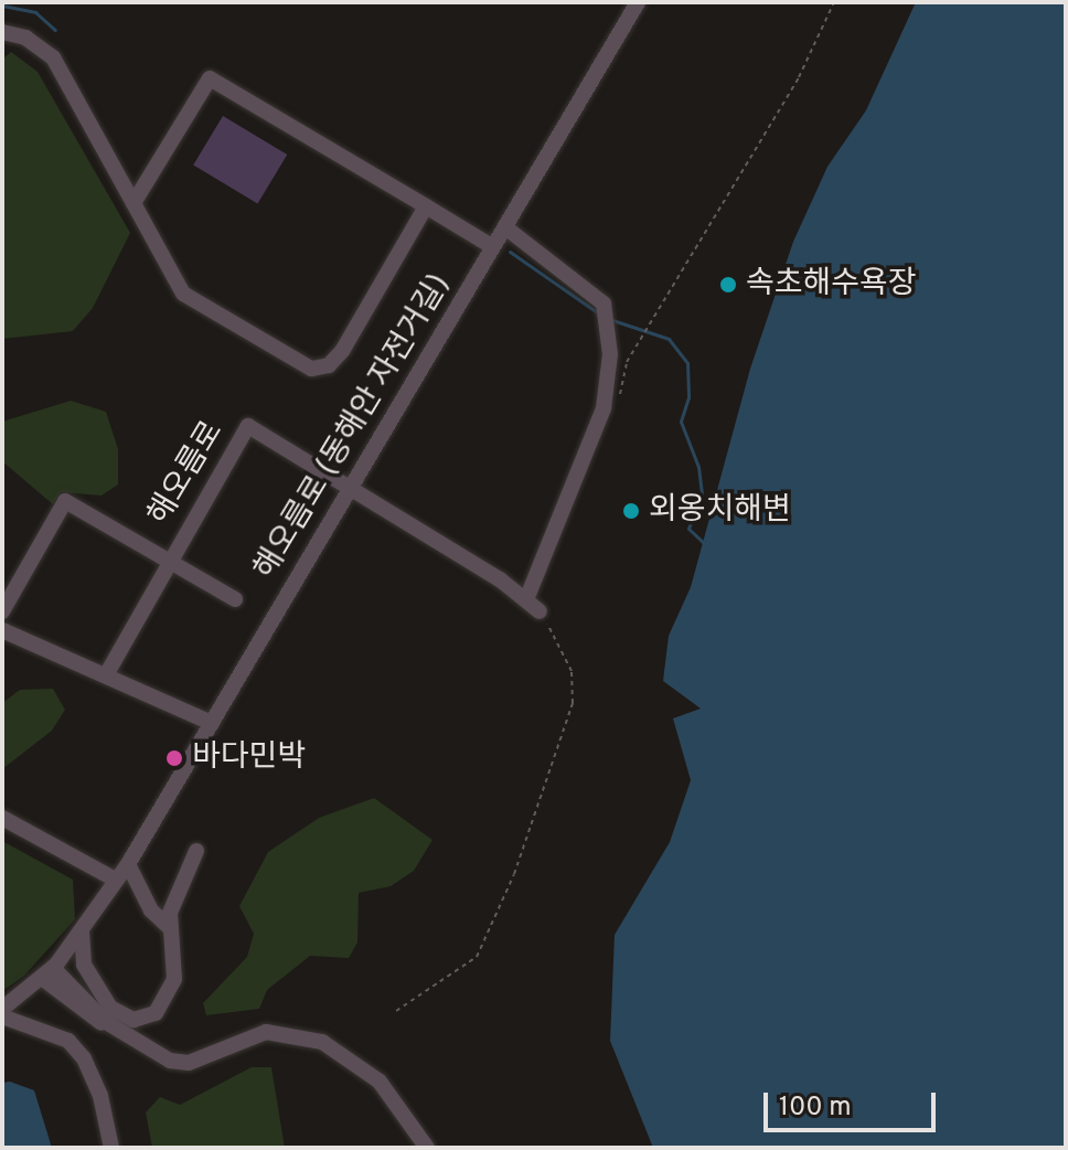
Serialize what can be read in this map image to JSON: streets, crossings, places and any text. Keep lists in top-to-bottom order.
{
  "streets": {
    "street": ["해오름로 (동해안 자전거길)", "해오름로"]
  },
  "crossings": [
    ["해오름로 (동해안 자전거길)", "해오름로"]
  ],
  "places": ["속초해수욕장", "외옹치해변", "바다민박"],
  "scale_bar": "100 m"
}
